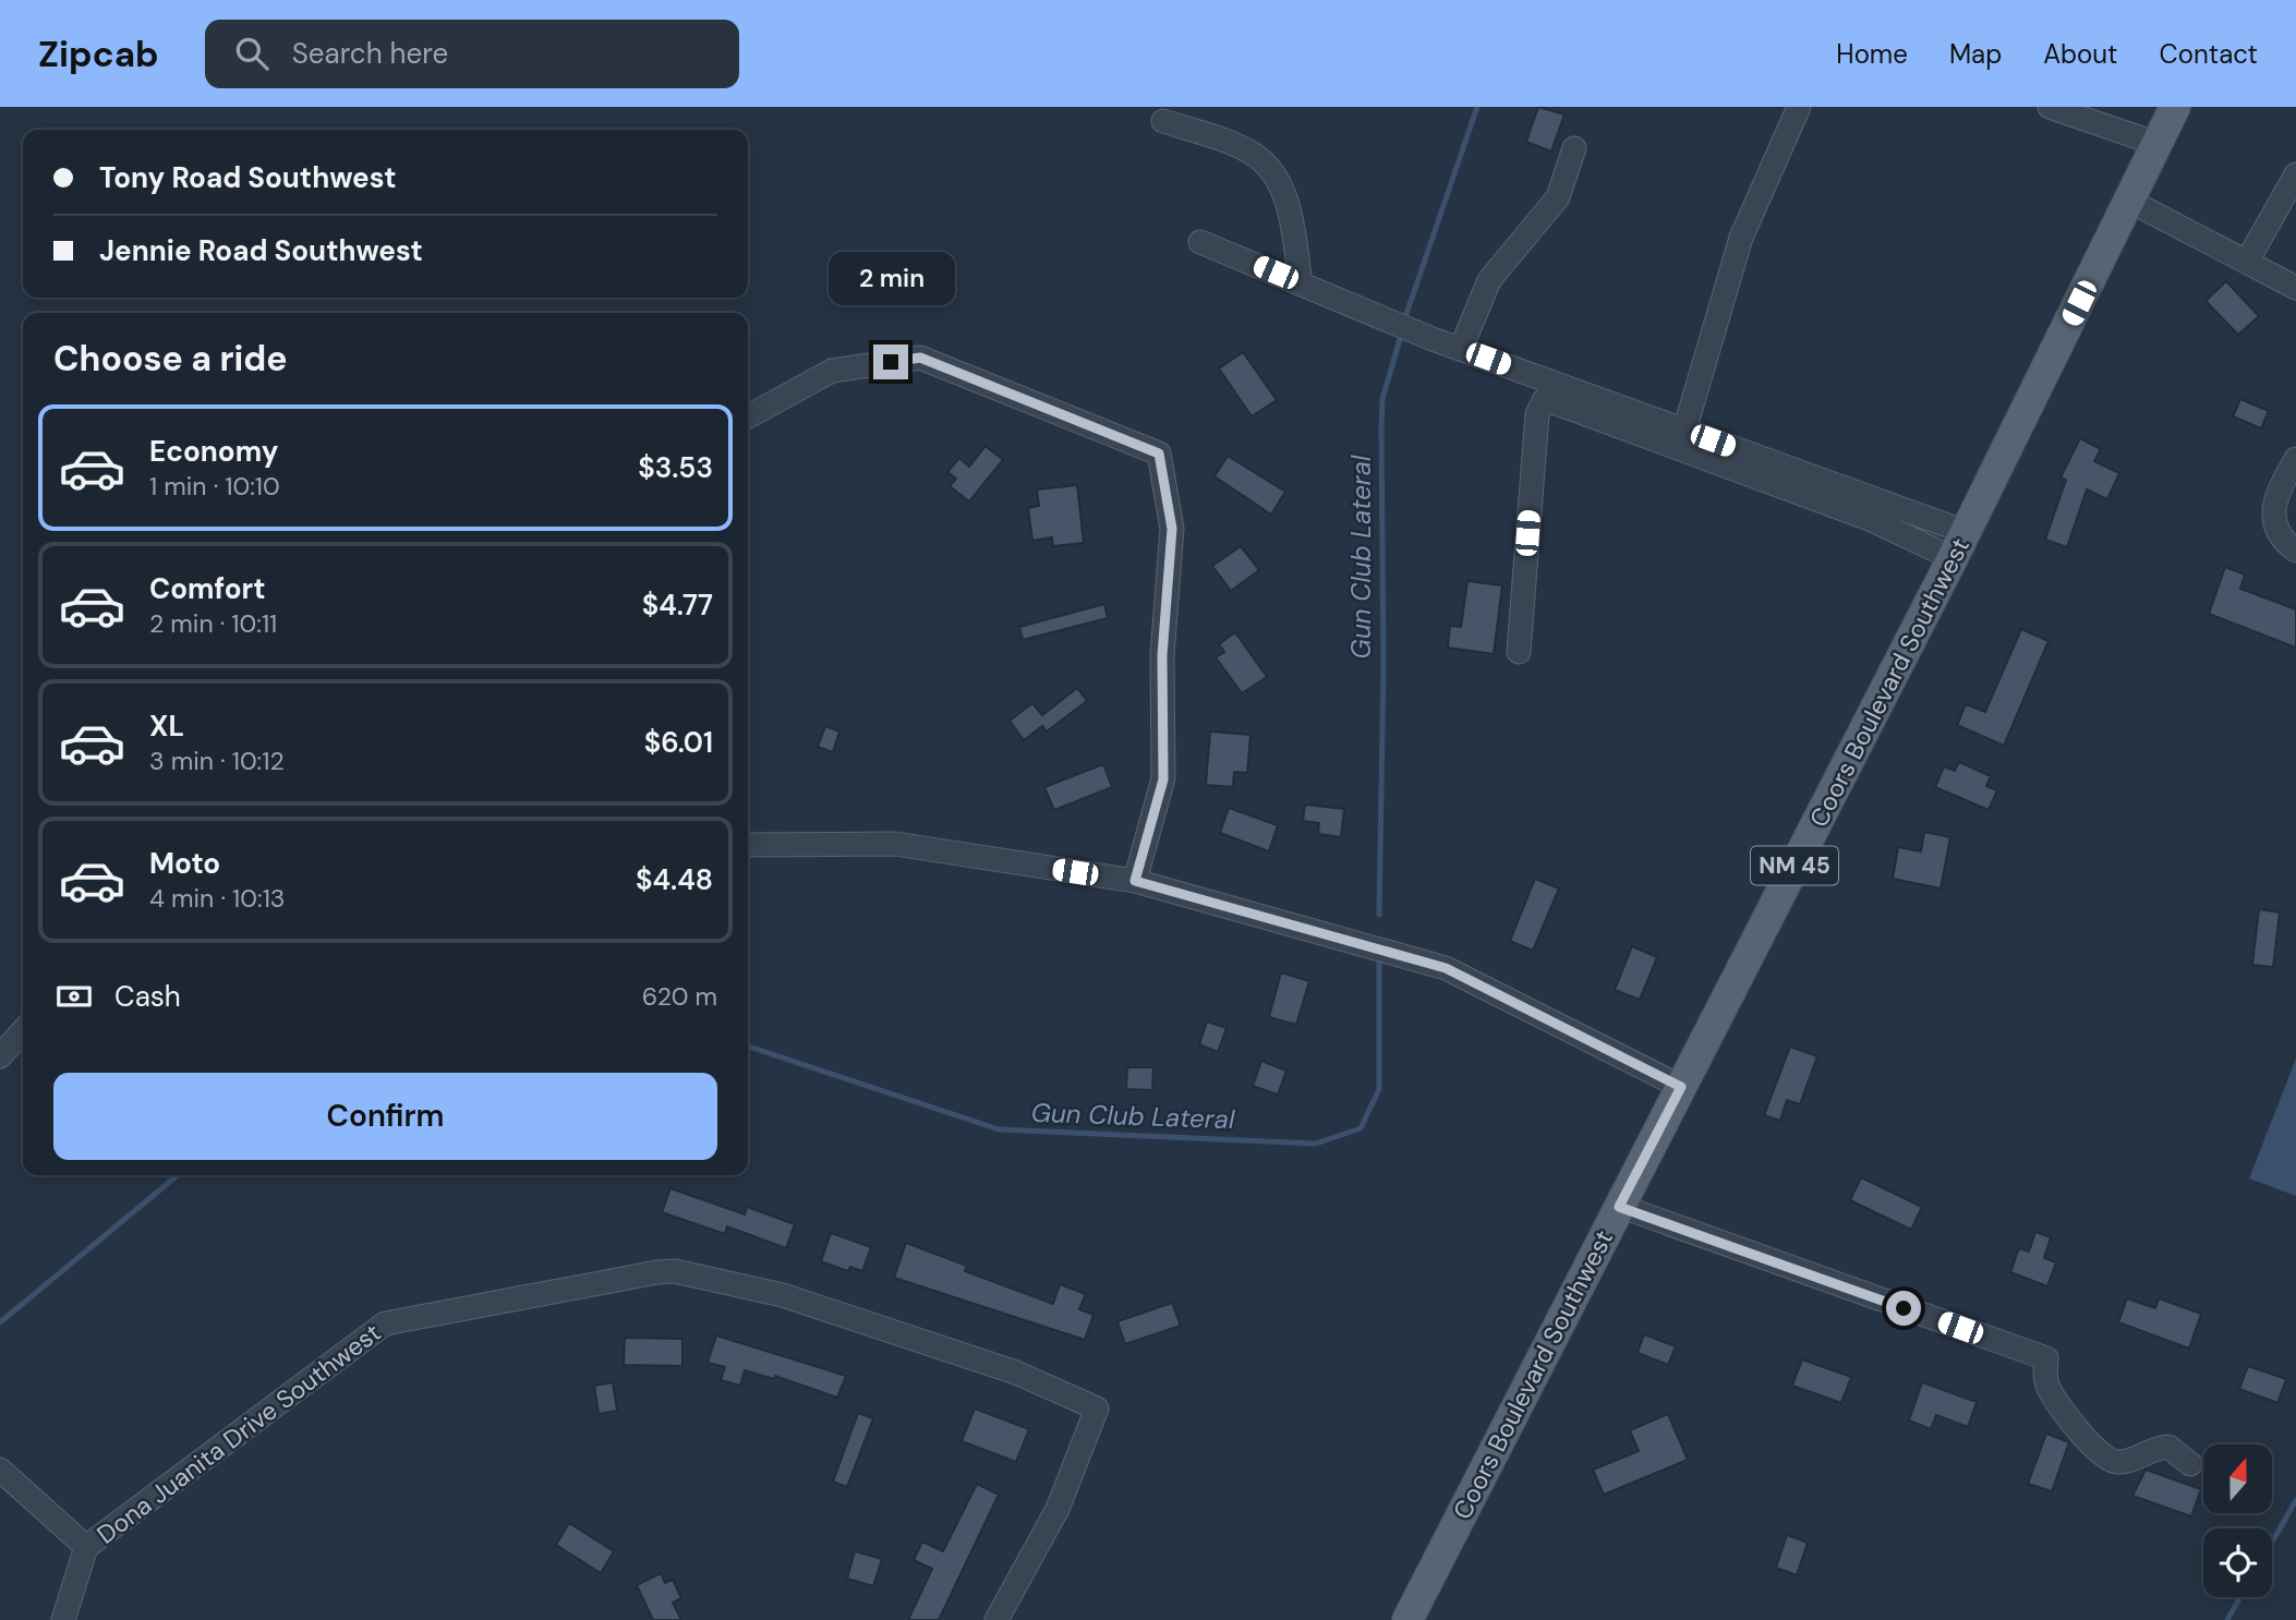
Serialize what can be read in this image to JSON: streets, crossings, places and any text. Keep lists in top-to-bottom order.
{
  "streets": {
    "main road": ["Coors Boulevard Southwest", "NM 45"],
    "street": ["Dona Juanita Drive Southwest"]
  },
  "water": ["Gun Club Lateral"],
  "north": "top",
  "page": {
    "header": "Zipcab",
    "search": "Search here",
    "nav": [
      "Home",
      "Map",
      "About",
      "Contact"
    ],
    "banner": ["Tony Road Southwest", "Jennie Road Southwest"],
    "bubble": "2 min",
    "heading": "Choose a ride",
    "list": [
      {
        "name": "Economy",
        "note": "1 min · 10:10",
        "value": "$3.53"
      },
      {
        "name": "Comfort",
        "note": "2 min · 10:11",
        "value": "$4.77"
      },
      {
        "name": "XL",
        "note": "3 min · 10:12",
        "value": "$6.01"
      },
      {
        "name": "Moto",
        "note": "4 min · 10:13",
        "value": "$4.48"
      }
    ],
    "pay": ["Cash", "620 m"],
    "buttons": "Confirm"
  }
}
